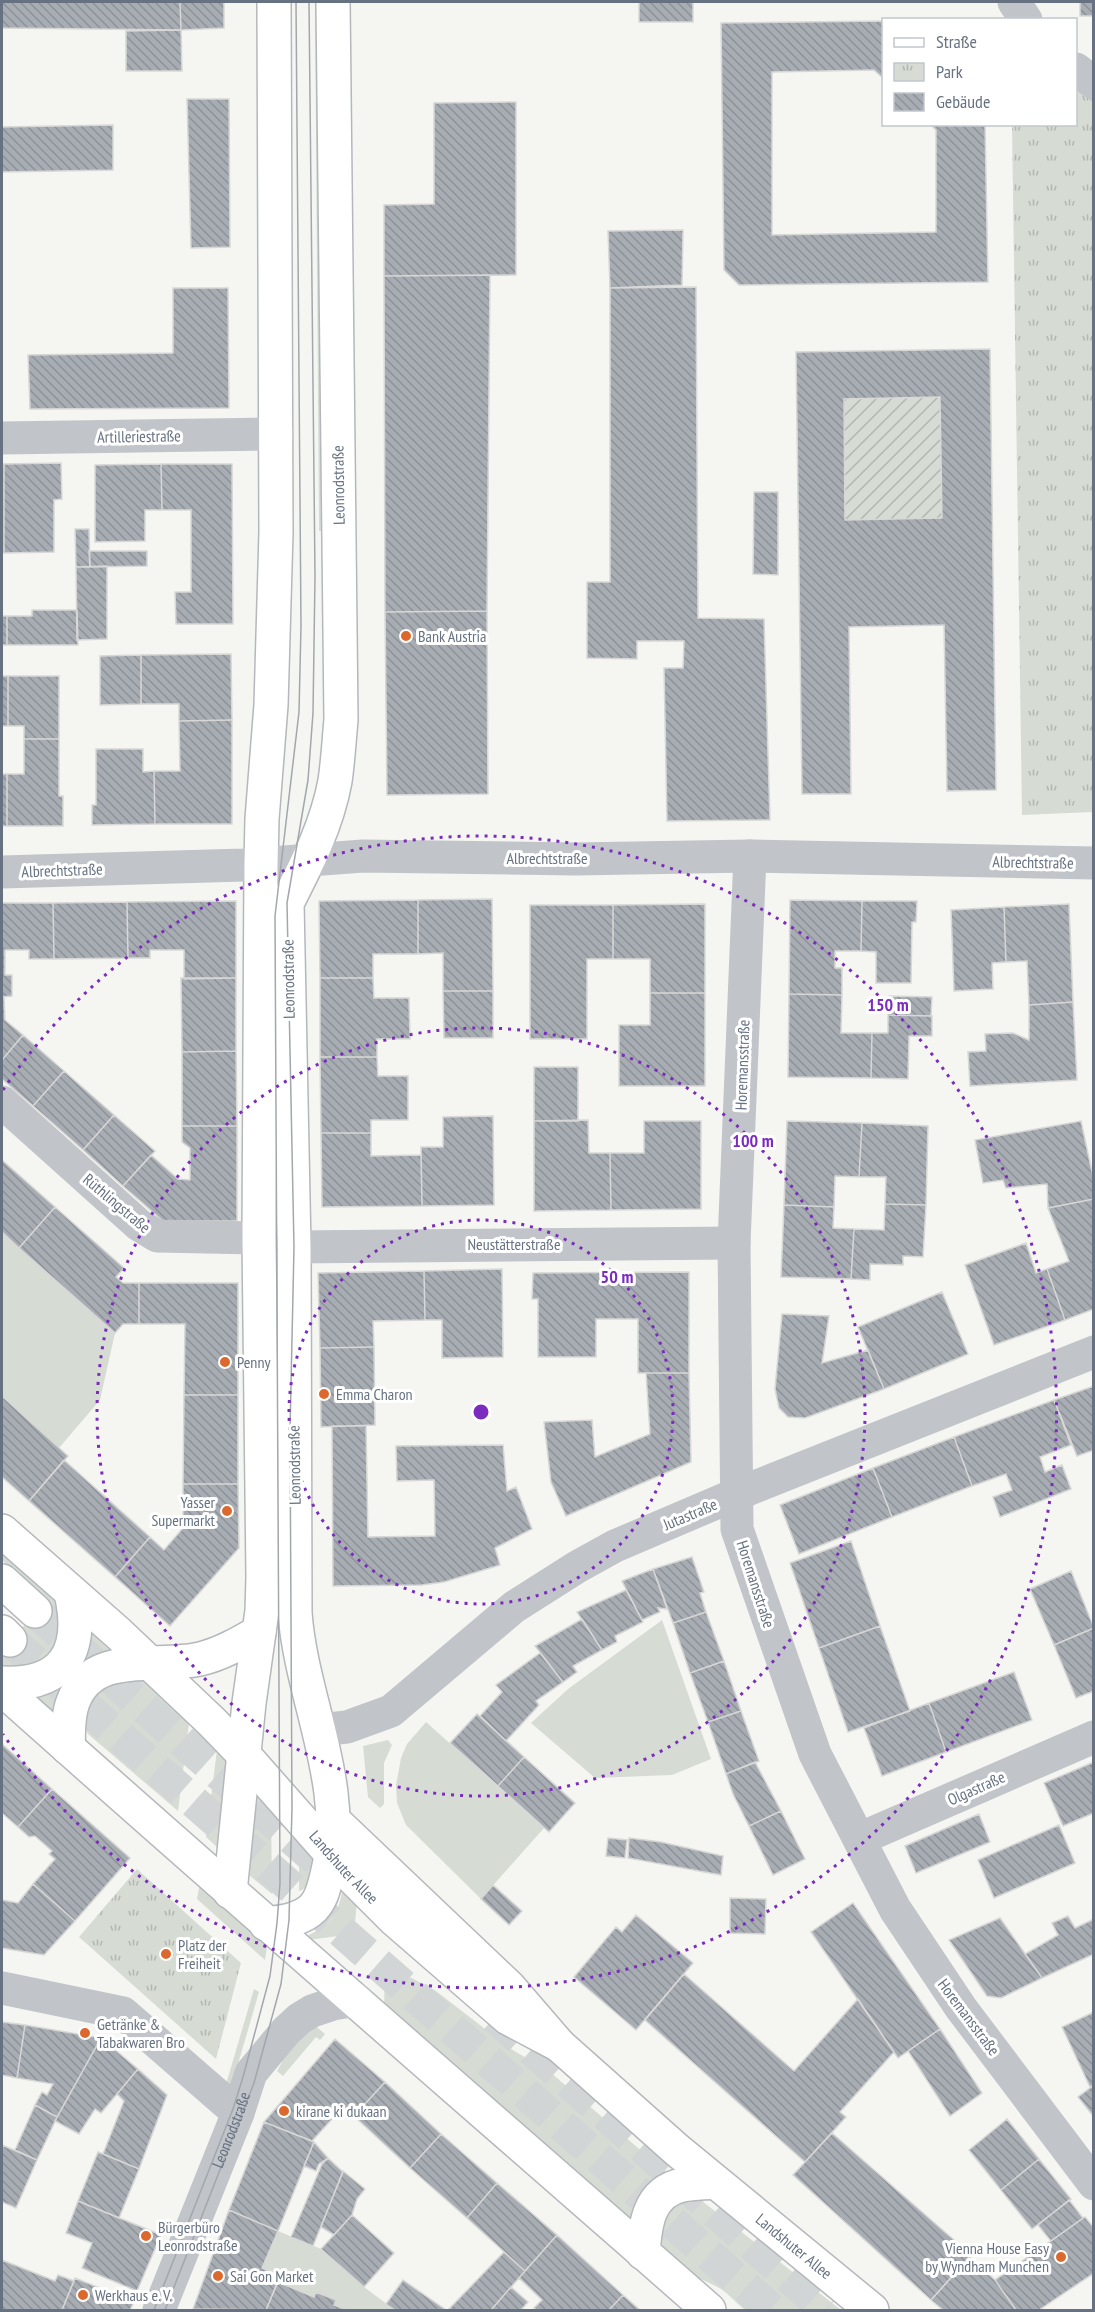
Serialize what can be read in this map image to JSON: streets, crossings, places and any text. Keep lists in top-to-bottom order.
{
  "streets": {
    "main road": ["Leonrodstraße", "Landshuter Allee"],
    "street": [
      "Artilleriestraße",
      "Albrechtstraße",
      "Horemansstraße",
      "Rüthlingstraße",
      "Neustätterstraße",
      "Jutastraße",
      "Olgastraße"
    ]
  },
  "crossings": [
    ["Artilleriestraße", "Leonrodstraße"],
    ["Leonrodstraße", "Albrechtstraße"],
    ["Leonrodstraße", "Rüthlingstraße"],
    ["Leonrodstraße", "Neustätterstraße"],
    ["Leonrodstraße", "Jutastraße"],
    ["Leonrodstraße", "Landshuter Allee"],
    ["Albrechtstraße", "Horemansstraße"],
    ["Horemansstraße", "Neustätterstraße"],
    ["Horemansstraße", "Jutastraße"],
    ["Horemansstraße", "Olgastraße"]
  ],
  "places": [
    "Bank Austria",
    "Penny",
    "Emma Charon",
    "Yasser Supermarkt",
    "Platz der Freiheit",
    "Getränke & Tabakwaren Bro",
    "kirane ki dukaan",
    "Bürgerbüro Leonrodstraße",
    "Vienna House Easy by Wyndham Munchen",
    "Sai Gon Market",
    "Werkhaus e. V."
  ],
  "legend": ["Straße", "Park", "Gebäude"],
  "rings": ["150 m", "100 m", "50 m"]
}
